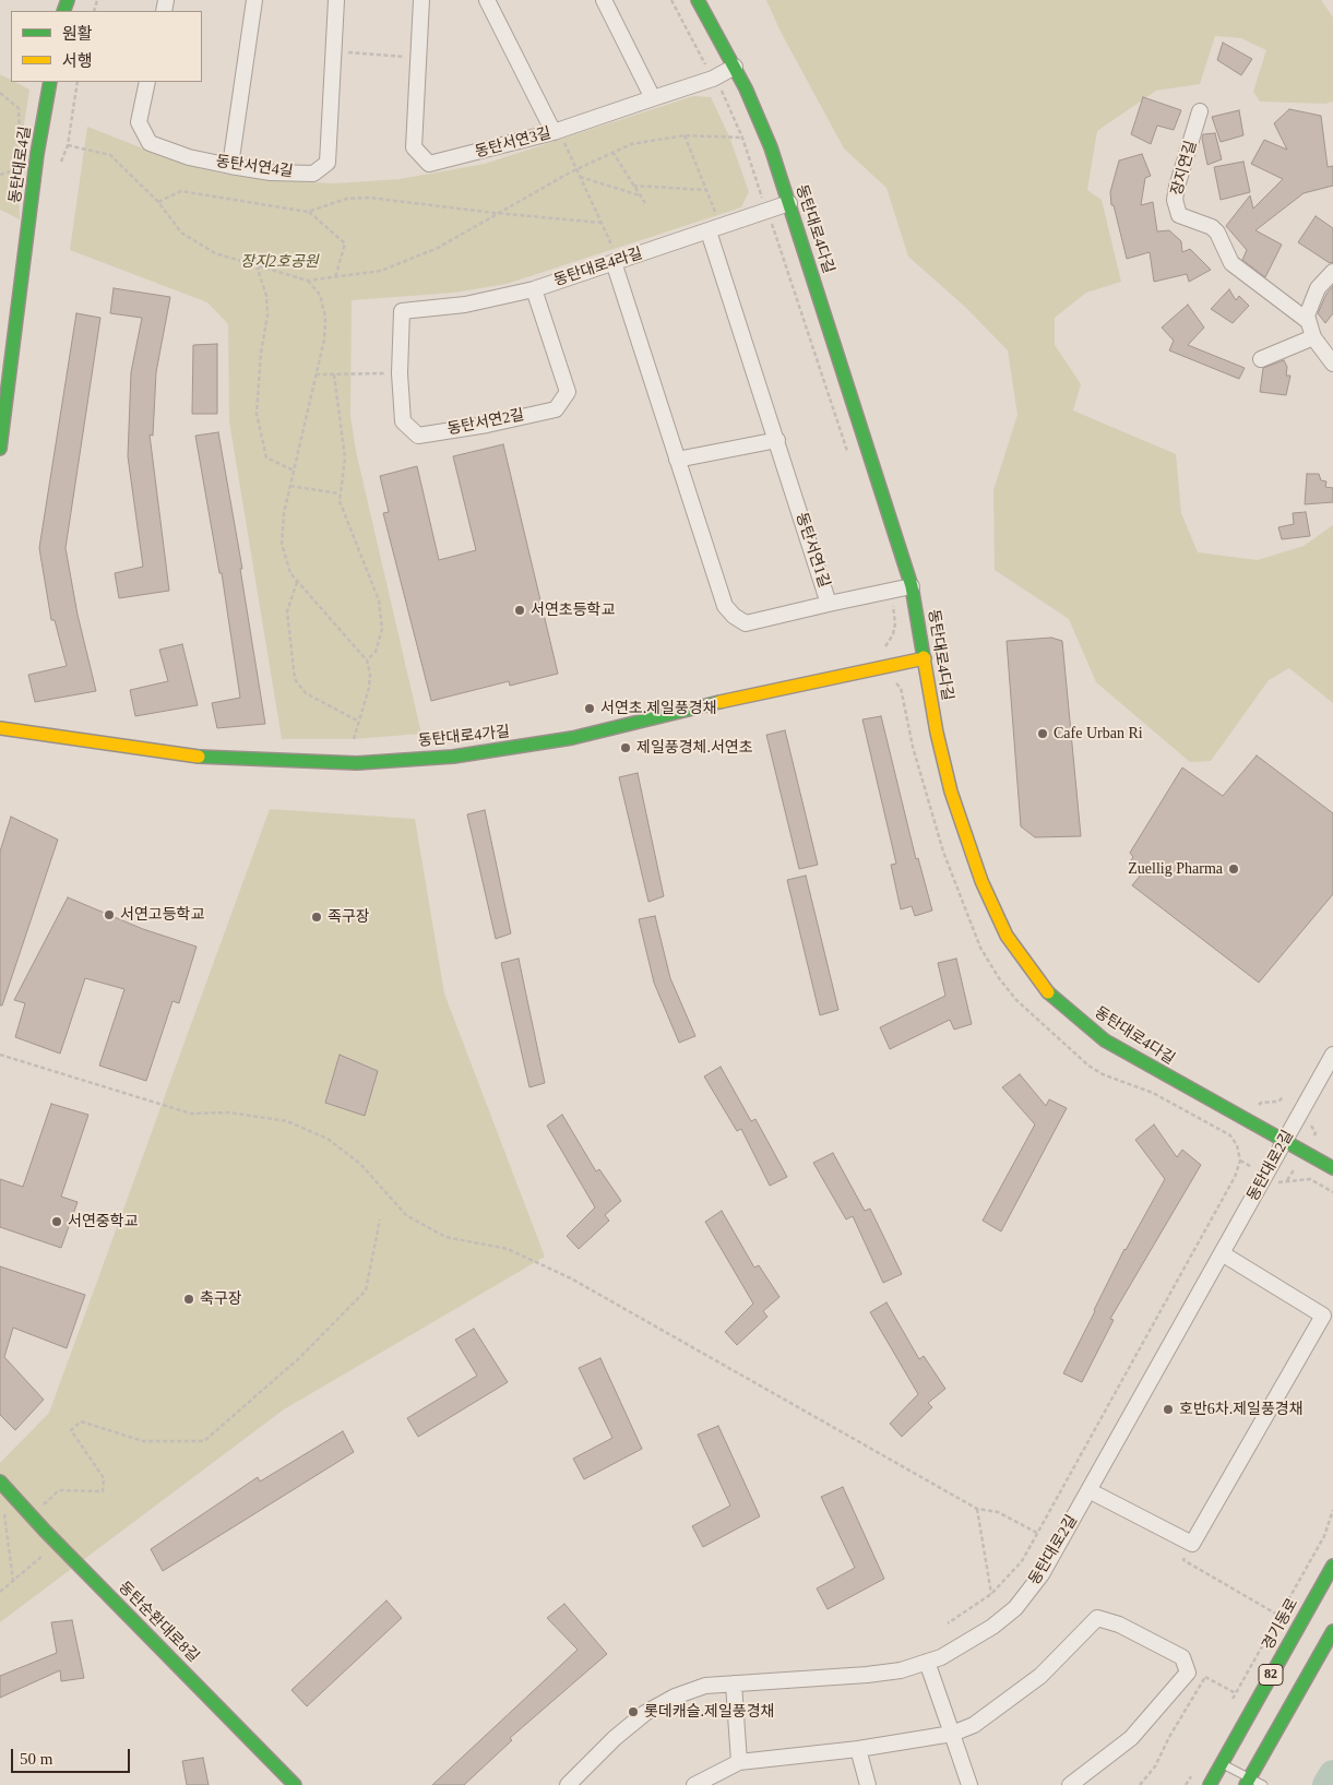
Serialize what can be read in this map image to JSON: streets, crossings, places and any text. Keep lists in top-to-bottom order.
{
  "streets": {
    "street": [
      "동탄서연3길",
      "동탄대로4길",
      "동탄서연4길",
      "장지연길",
      "동탄대로4다길",
      "동탄대로4라길",
      "동탄서연2길",
      "동탄서연1길",
      "동탄대로4가길",
      "동탄대로2길",
      "동탄순환대로8길",
      "경기동로",
      "82"
    ]
  },
  "crossings": [
    ["동탄서연3길", "동탄대로4다길"],
    ["동탄대로4다길", "동탄대로4라길"],
    ["동탄대로4다길", "동탄대로4가길"],
    ["동탄대로4다길", "동탄대로2길"],
    ["동탄대로4라길", "동탄서연2길"],
    ["동탄대로4라길", "동탄서연1길"]
  ],
  "parks": ["장지2호공원"],
  "places": [
    "서연초등학교",
    "서연초.제일풍경채",
    "Cafe Urban Ri",
    "제일풍경체.서연초",
    "Zuellig Pharma",
    "서연고등학교",
    "족구장",
    "서연중학교",
    "축구장",
    "호반6차.제일풍경채",
    "롯데캐슬.제일풍경채"
  ],
  "legend": ["원활", "서행"],
  "scale_bar": "50 m"
}
